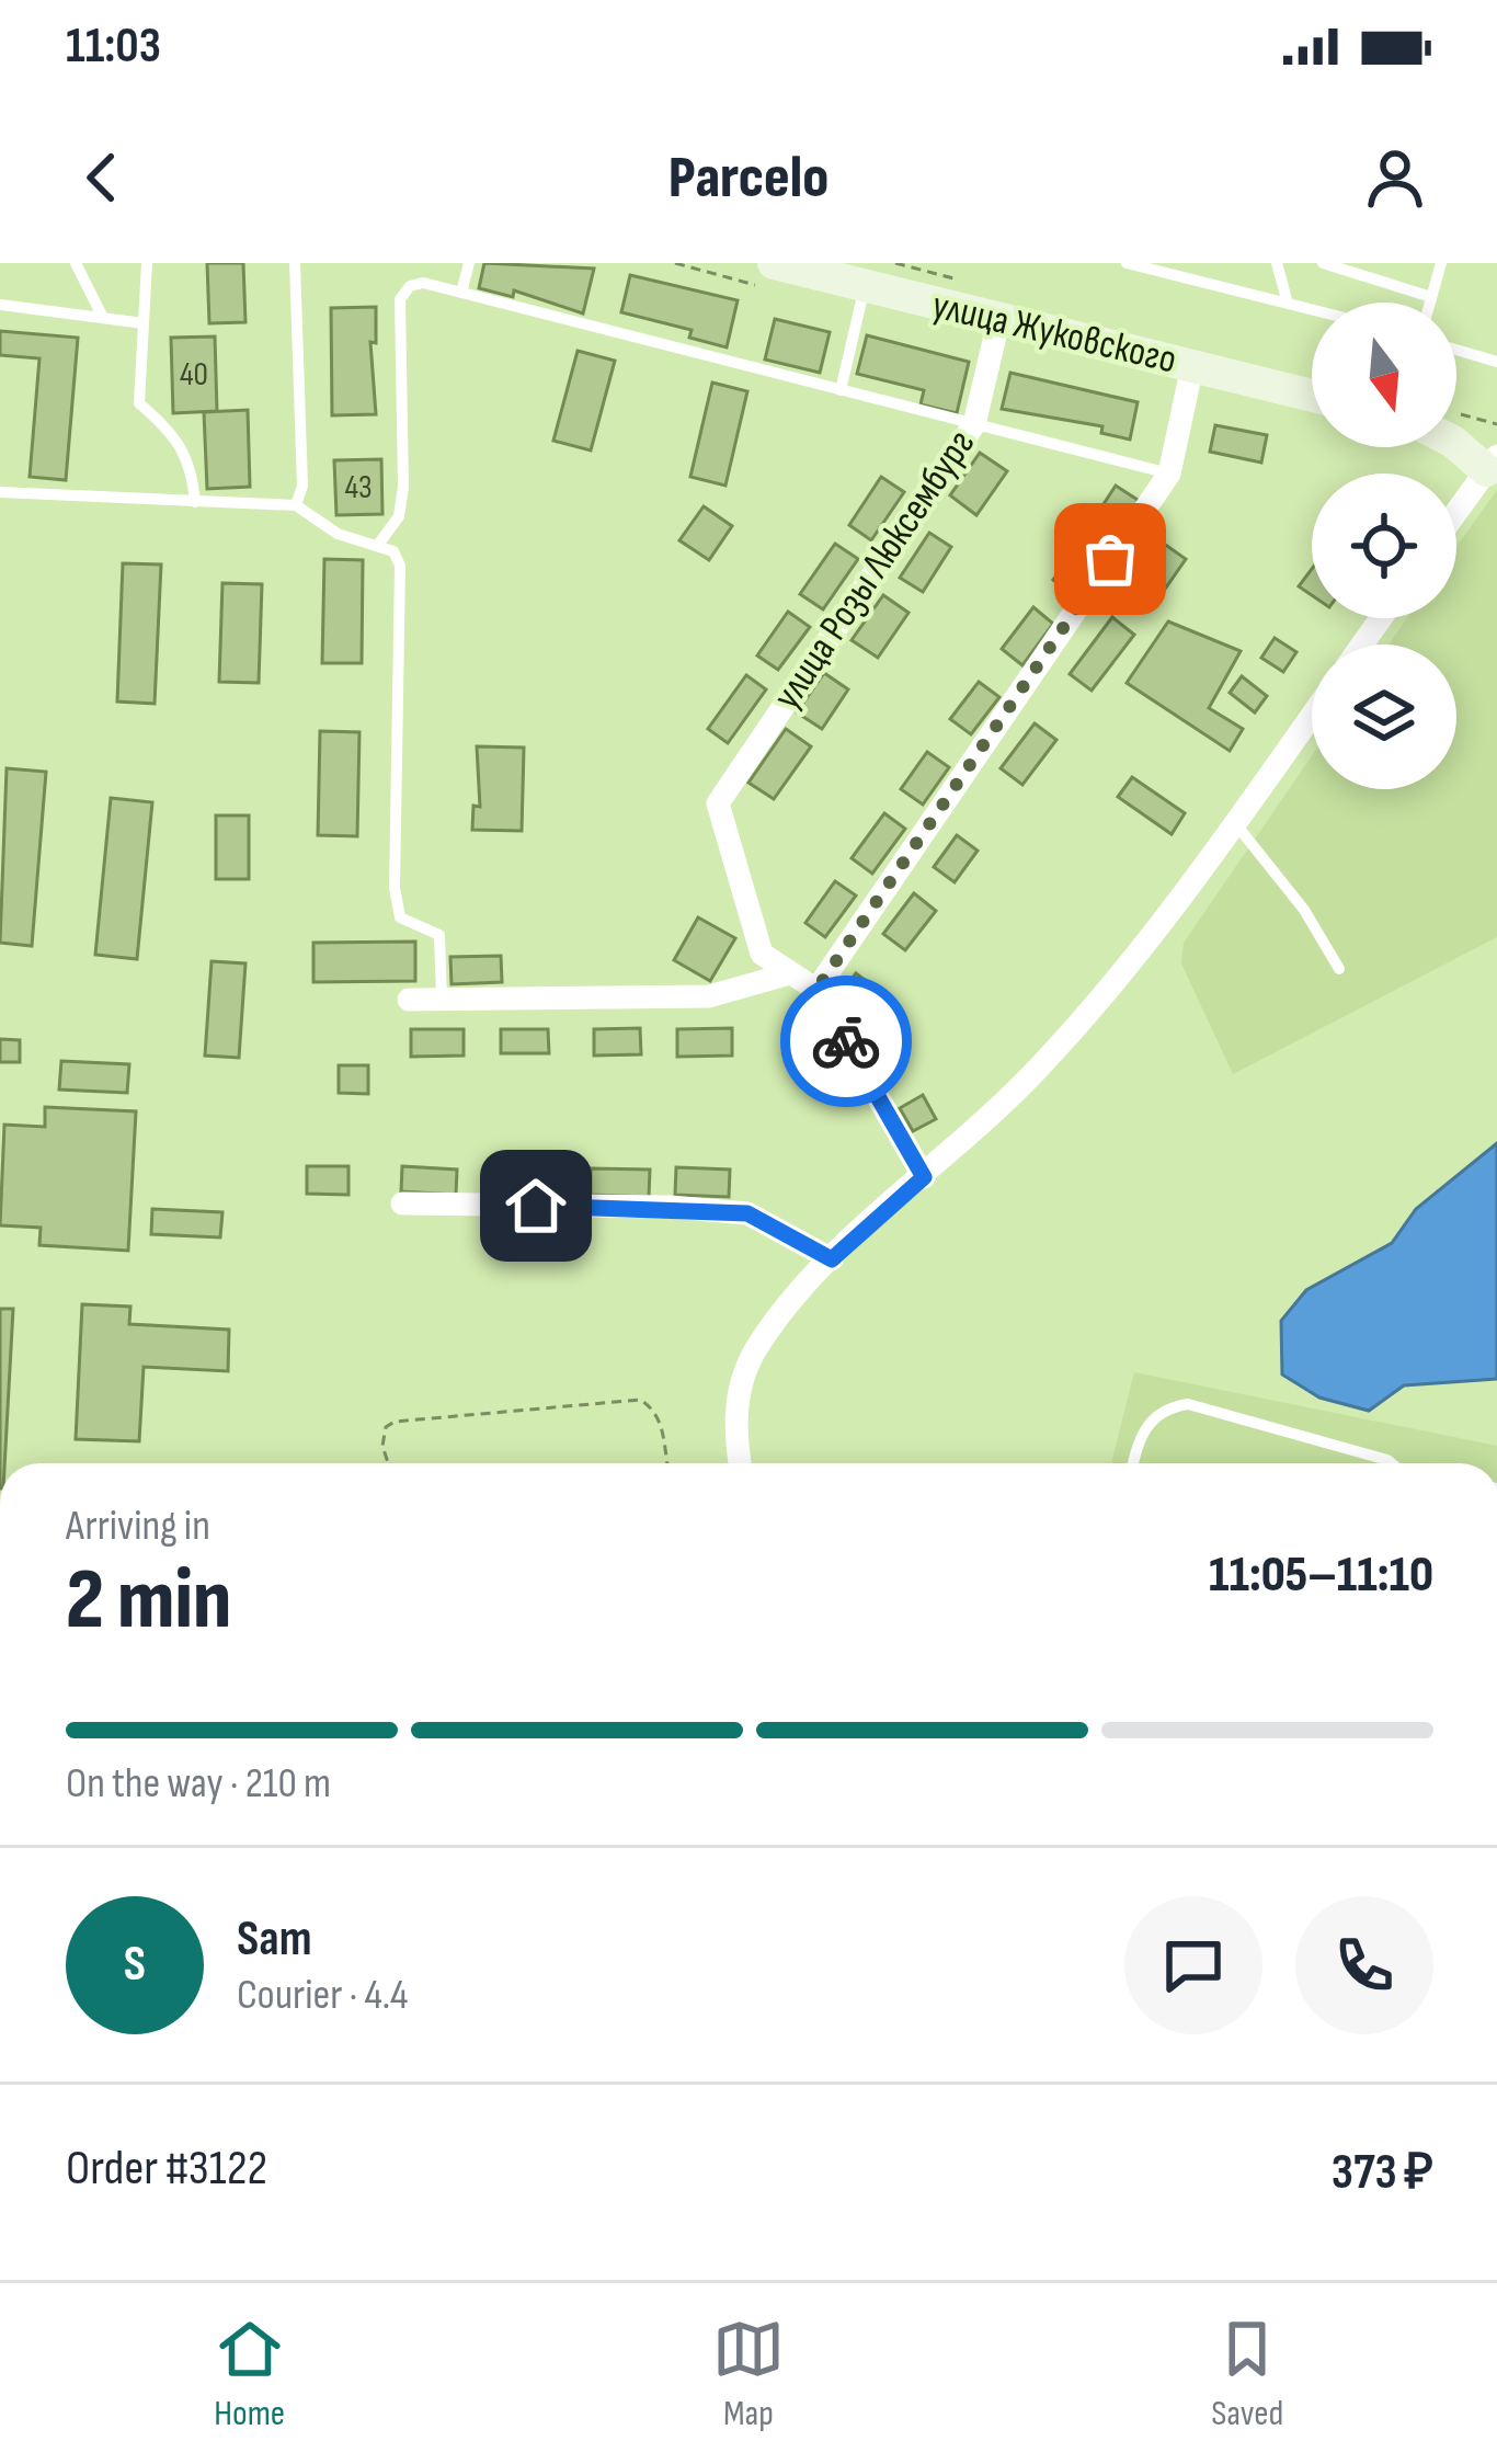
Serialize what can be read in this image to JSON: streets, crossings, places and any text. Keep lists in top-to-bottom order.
{
  "streets": {
    "street": ["улица Жуковского", "улица Розы Люксембург"]
  },
  "crossings": [
    ["улица Жуковского", "улица Розы Люксембург"]
  ],
  "house_numbers": ["40", "43"],
  "north": "bottom",
  "page": {
    "status": "11:03",
    "header": "Parcelo",
    "heading": ["2 min", "Arriving in", "11:05–11:10"],
    "panel": [
      "Sam",
      "Courier · 4.4",
      "Order #3122",
      "373 ₽"
    ],
    "bar": "On the way · 210 m",
    "round": "S",
    "tabs": ["Home", "Map", "Saved"]
  }
}
